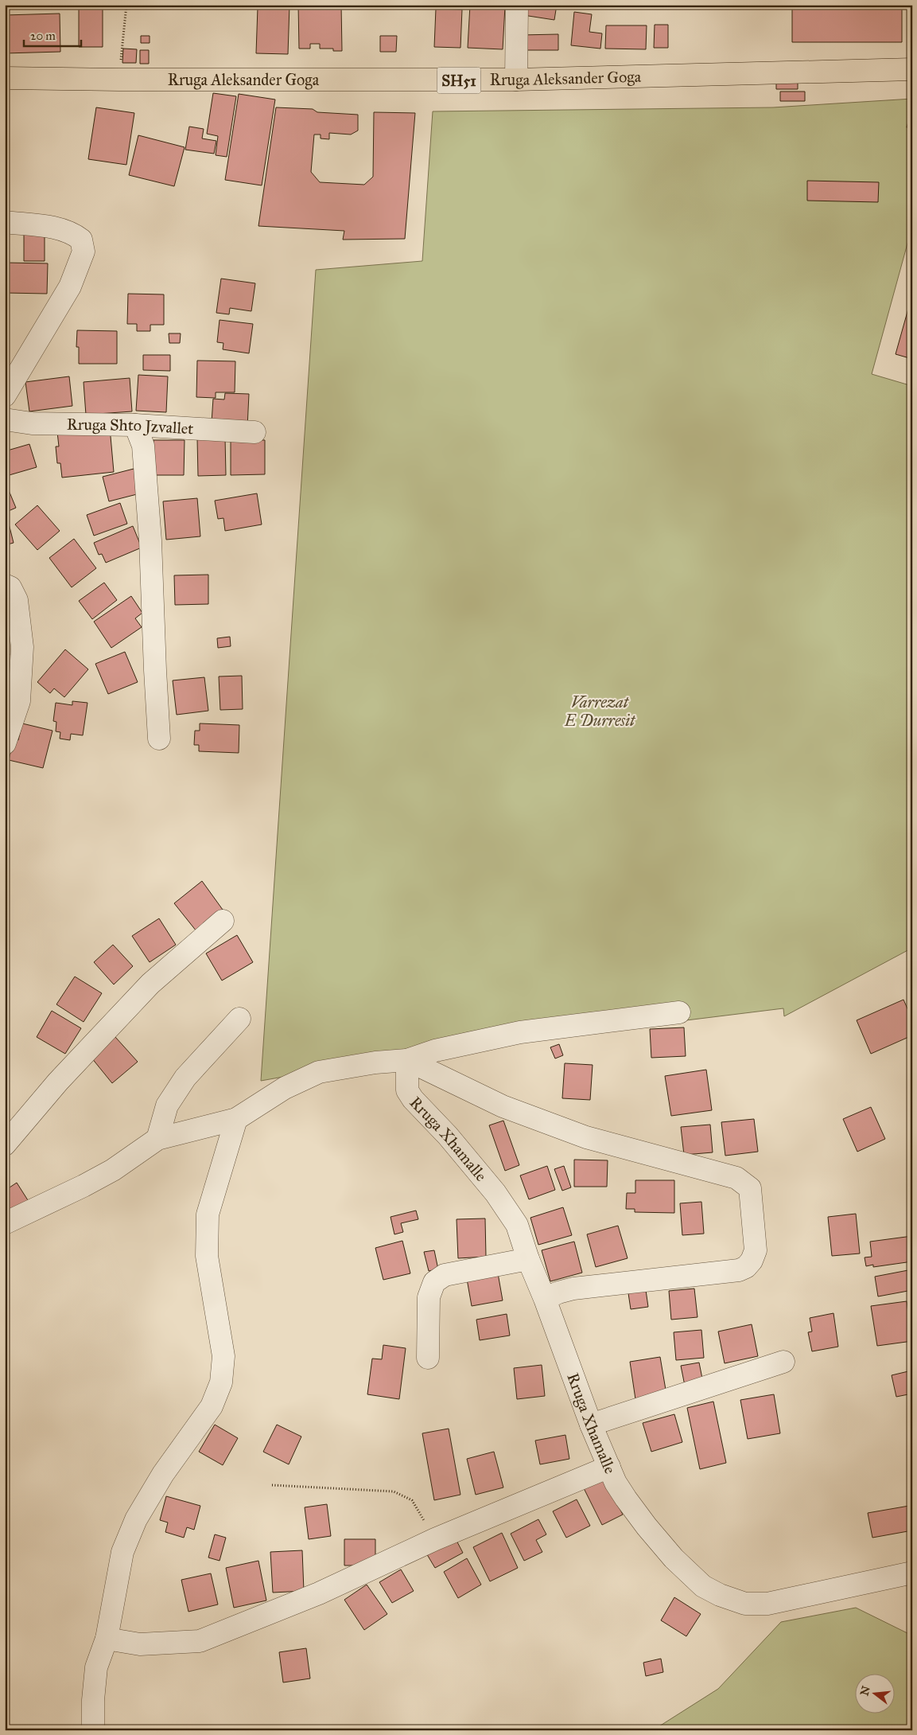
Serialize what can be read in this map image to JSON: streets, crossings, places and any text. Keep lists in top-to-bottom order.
{
  "streets": {
    "main road": ["Rruga Aleksander Goga", "SH51"],
    "street": ["Rruga Shto Jzvallet", "Rruga Xhamalle"]
  },
  "parks": ["Varrezat E Durresit"],
  "scale_bar": "20 m",
  "north": "left"
}
